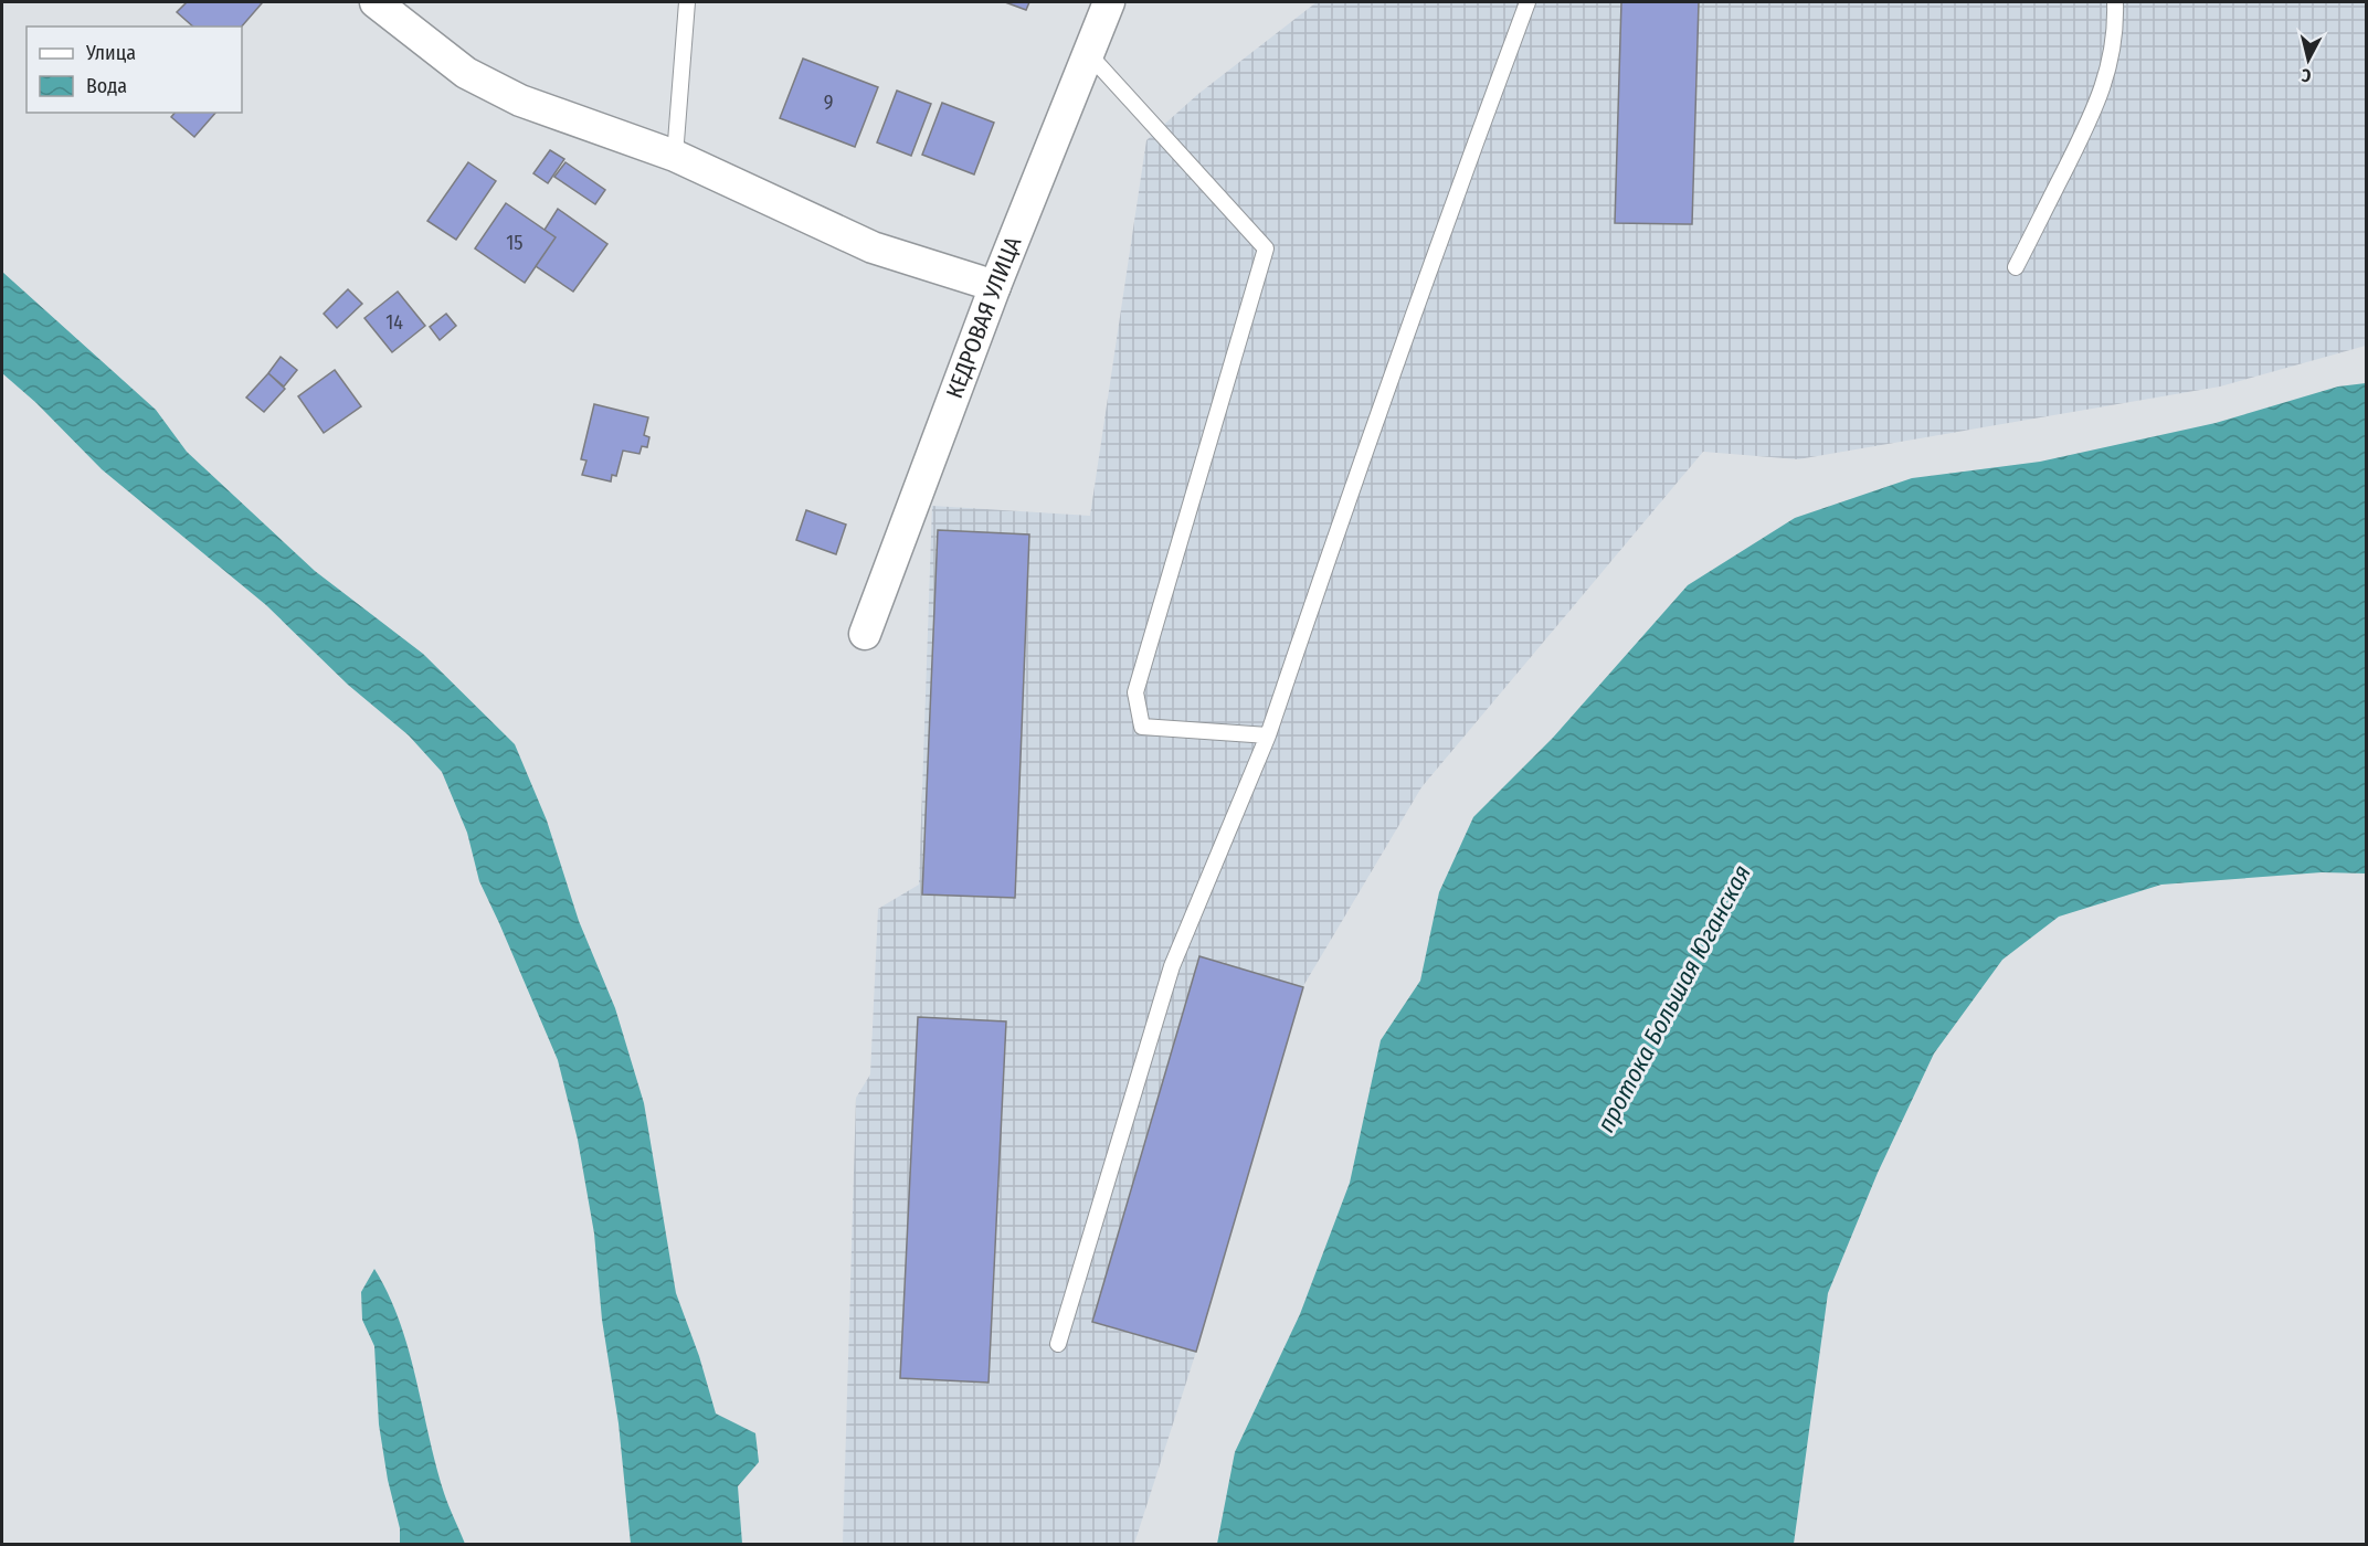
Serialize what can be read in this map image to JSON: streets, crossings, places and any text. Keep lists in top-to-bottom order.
{
  "streets": {
    "street": ["КЕДРОВАЯ УЛИЦА"]
  },
  "water": ["протока Большая Юганская"],
  "house_numbers": ["9", "15", "14"],
  "legend": ["Улица", "Вода"],
  "north": "bottom"
}
